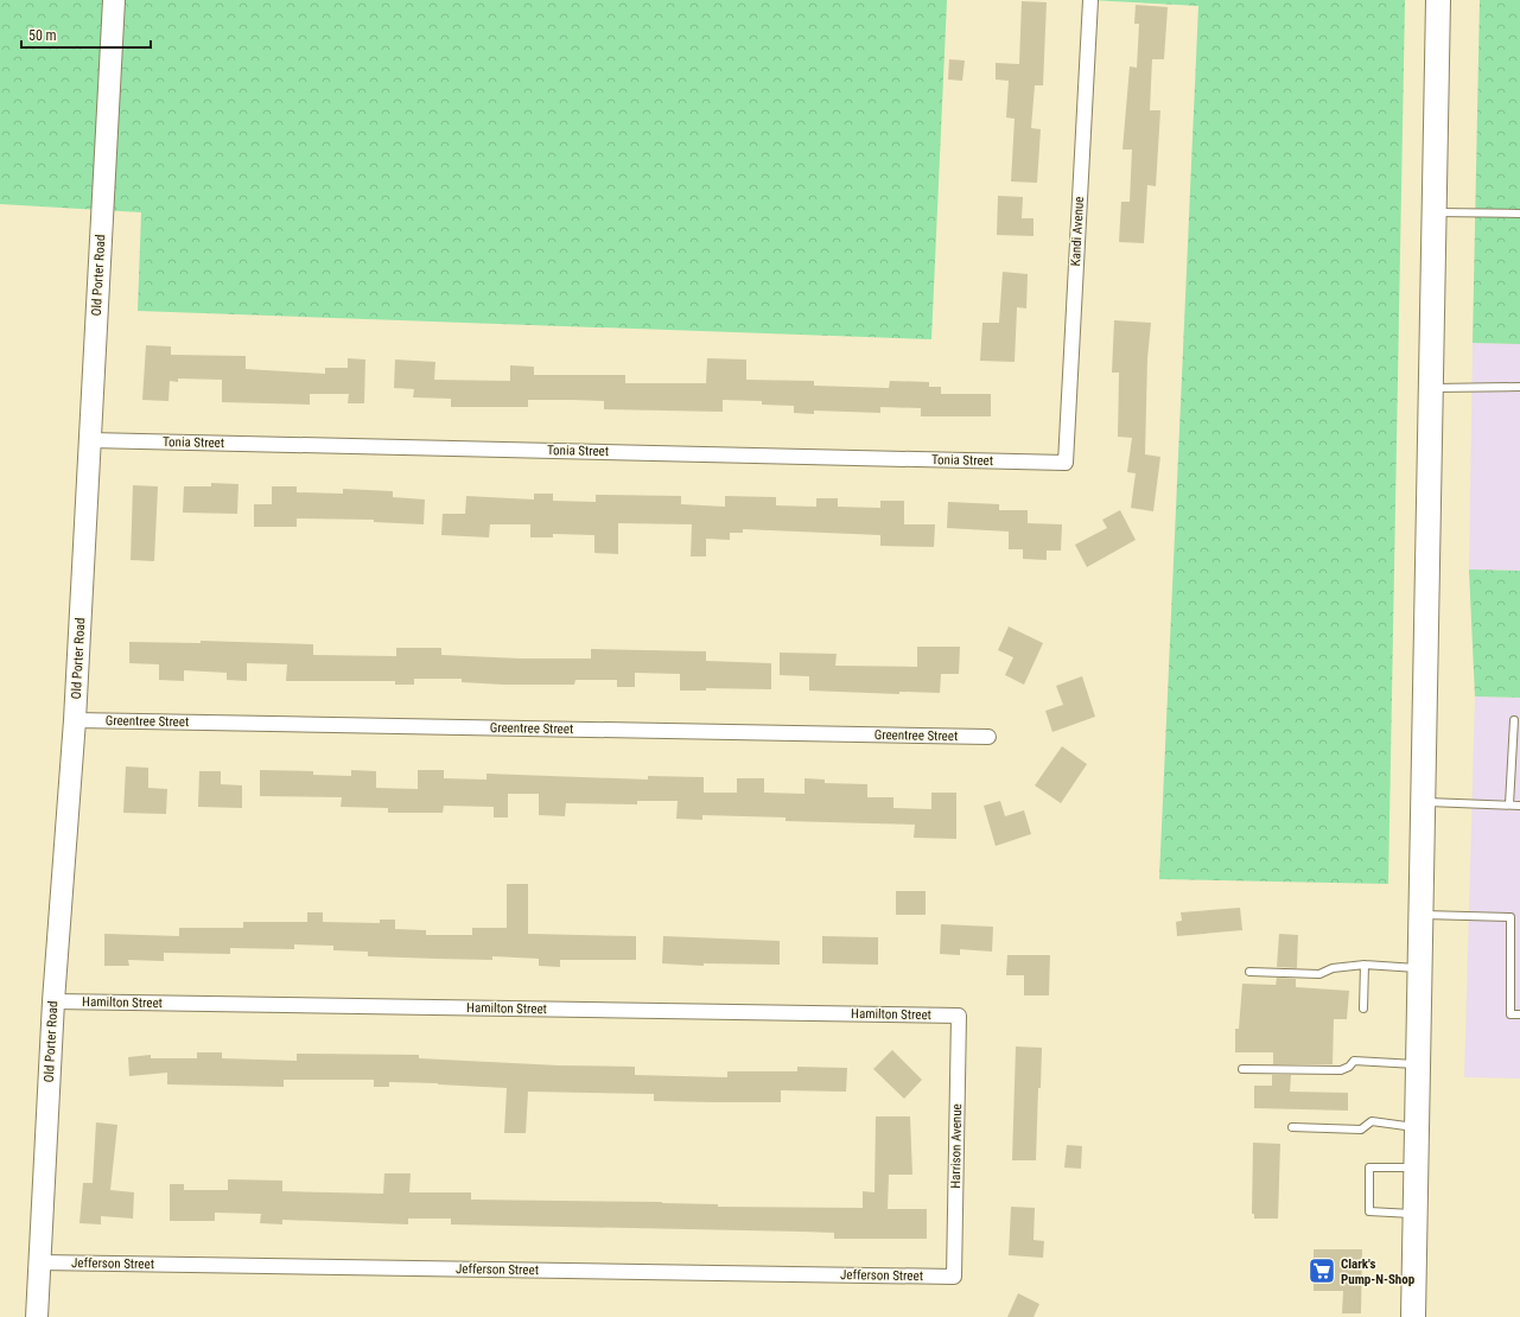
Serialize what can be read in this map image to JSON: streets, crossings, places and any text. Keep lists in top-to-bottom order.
{
  "streets": {
    "street": [
      "Kandi Avenue",
      "Old Porter Road",
      "Tonia Street",
      "Greentree Street",
      "Hamilton Street",
      "Harrison Avenue",
      "Jefferson Street"
    ]
  },
  "crossings": [
    ["Kandi Avenue", "Tonia Street"],
    ["Old Porter Road", "Tonia Street"],
    ["Old Porter Road", "Greentree Street"],
    ["Old Porter Road", "Hamilton Street"],
    ["Old Porter Road", "Jefferson Street"],
    ["Hamilton Street", "Harrison Avenue"],
    ["Harrison Avenue", "Jefferson Street"]
  ],
  "places": {
    "supermarket": ["Clark's Pump-N-Shop"]
  },
  "scale_bar": "50 m"
}
